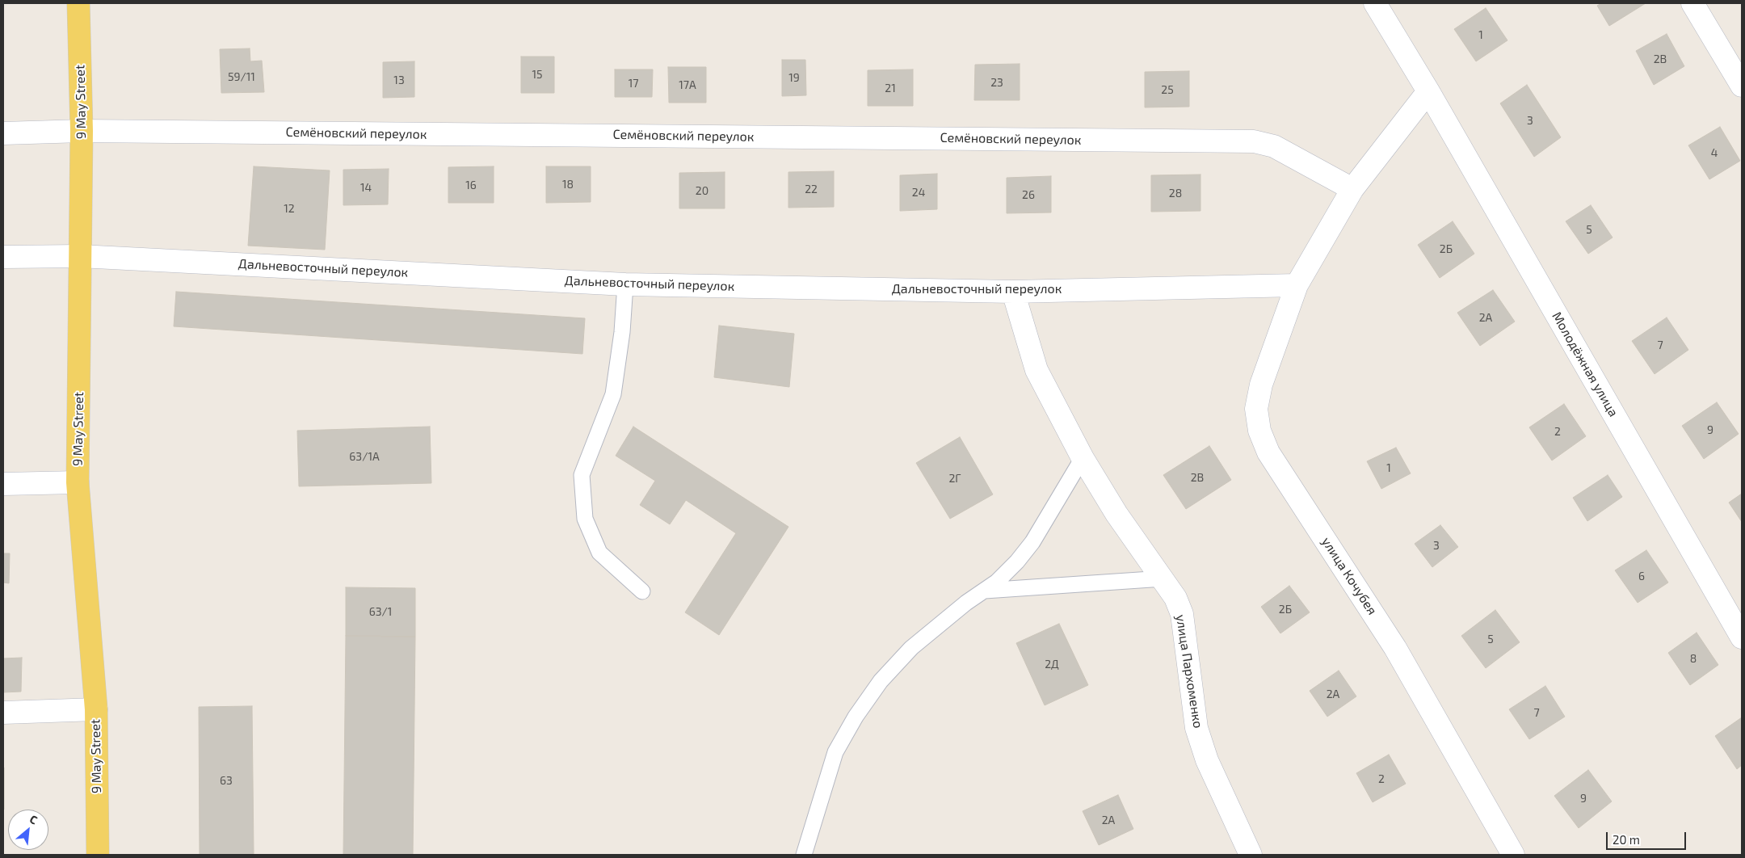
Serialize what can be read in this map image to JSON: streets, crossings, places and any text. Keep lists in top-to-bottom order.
{
  "streets": {
    "main road": ["9 May Street"],
    "street": [
      "Семёновский переулок",
      "Дальневосточный переулок",
      "Молодёжная улица",
      "улица Кочубея",
      "улица Пархоменко"
    ]
  },
  "crossings": [
    ["9 May Street", "Семёновский переулок"],
    ["9 May Street", "Дальневосточный переулок"],
    ["Семёновский переулок", "улица Кочубея"],
    ["Дальневосточный переулок", "улица Кочубея"],
    ["Дальневосточный переулок", "улица Пархоменко"],
    ["Молодёжная улица", "улица Кочубея"]
  ],
  "house_numbers": [
    "1",
    "2В",
    "15",
    "59/11",
    "19",
    "13",
    "23",
    "17",
    "17А",
    "21",
    "25",
    "3",
    "4",
    "18",
    "16",
    "14",
    "22",
    "20",
    "24",
    "28",
    "26",
    "12",
    "5",
    "2Б",
    "2А",
    "7",
    "9",
    "2",
    "63/1А",
    "1",
    "2В",
    "2Г",
    "3",
    "6",
    "2Б",
    "63/1",
    "5",
    "8",
    "2Д",
    "2А",
    "7",
    "2",
    "63",
    "9",
    "2А"
  ],
  "scale_bar": "20 m",
  "north": "top right"
}
